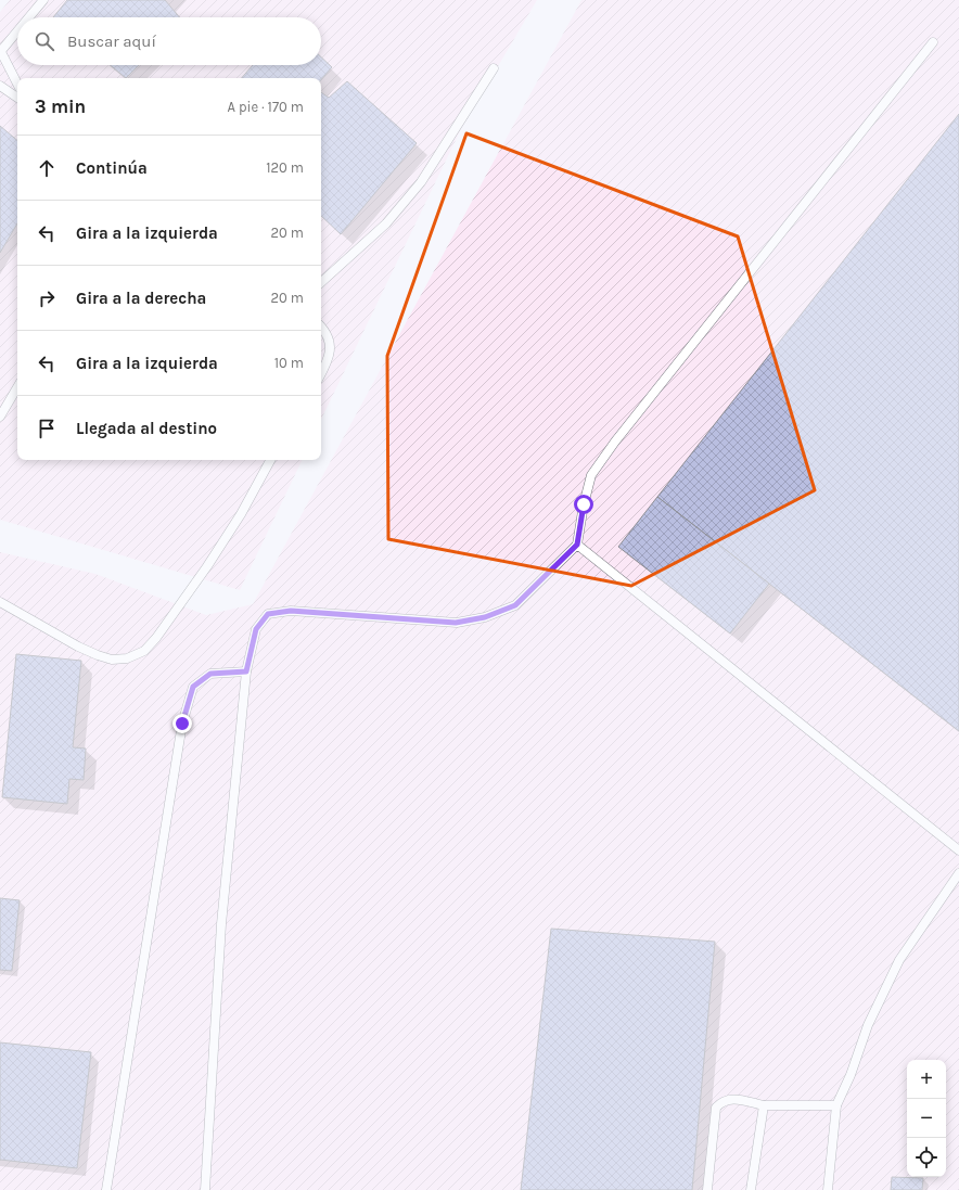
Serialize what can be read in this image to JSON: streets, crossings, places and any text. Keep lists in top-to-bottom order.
{
  "page": {
    "search": "Buscar aquí",
    "heading": ["3 min", "A pie · 170 m"],
    "list": [
      ["Continúa", "120 m"],
      ["Gira a la izquierda", "20 m"],
      ["Gira a la derecha", "20 m"],
      ["Gira a la izquierda", "10 m"],
      "Llegada al destino"
    ],
    "map_buttons": ["+", "−"]
  }
}
